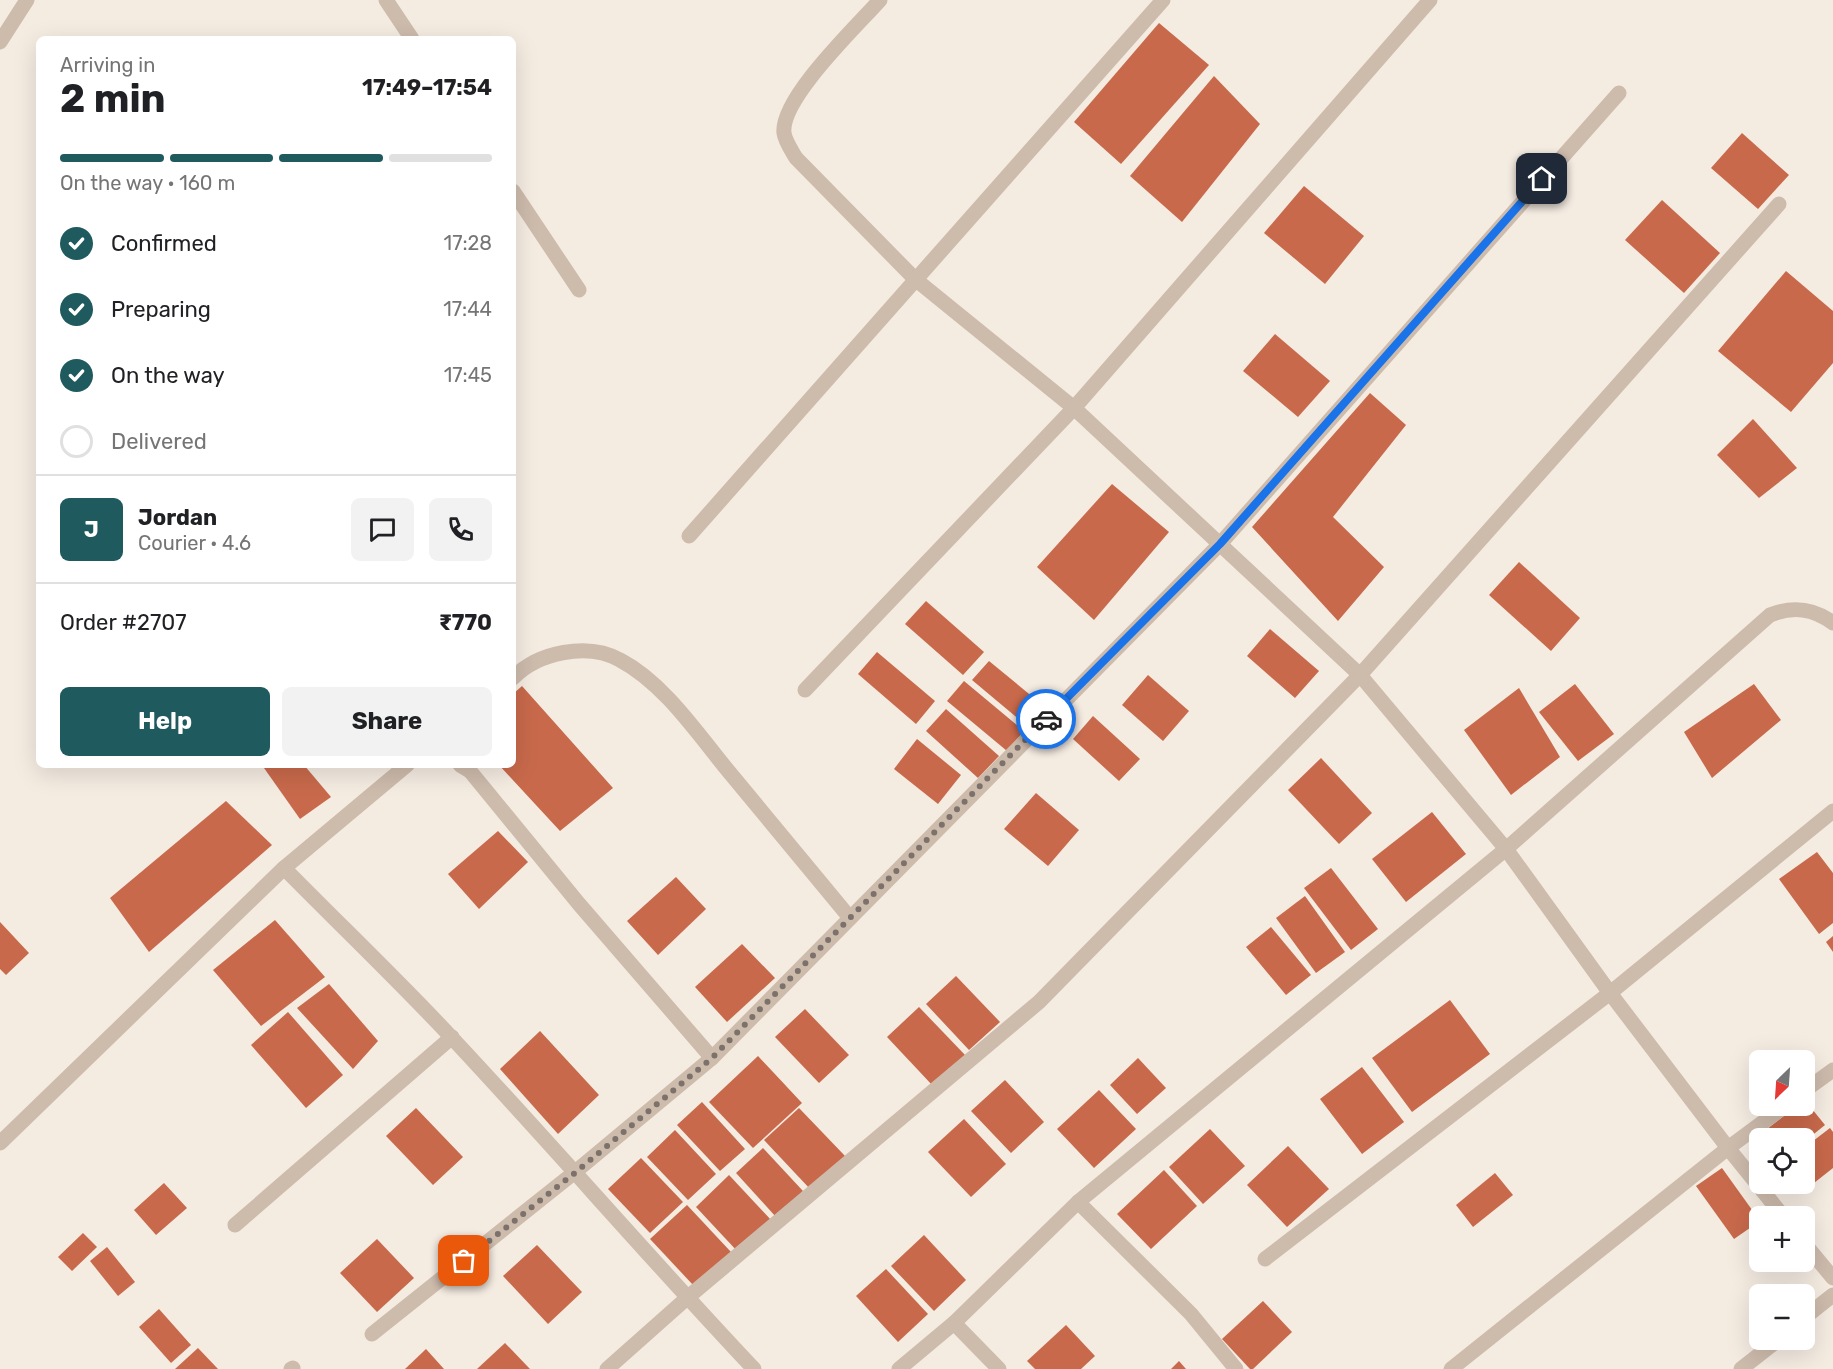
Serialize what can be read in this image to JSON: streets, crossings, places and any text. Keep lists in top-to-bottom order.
{
  "north": "bottom left",
  "page": {
    "heading": ["2 min", "Arriving in", "17:49–17:54"],
    "panel": [
      "Jordan",
      "Courier · 4.6",
      "Order #2707",
      "₹770"
    ],
    "bar": "On the way · 160 m",
    "list": [
      ["Confirmed", "17:28"],
      ["Preparing", "17:44"],
      ["On the way", "17:45"],
      "Delivered"
    ],
    "round": "J",
    "buttons": ["Help", "Share"],
    "map_buttons": ["+", "−"]
  }
}
